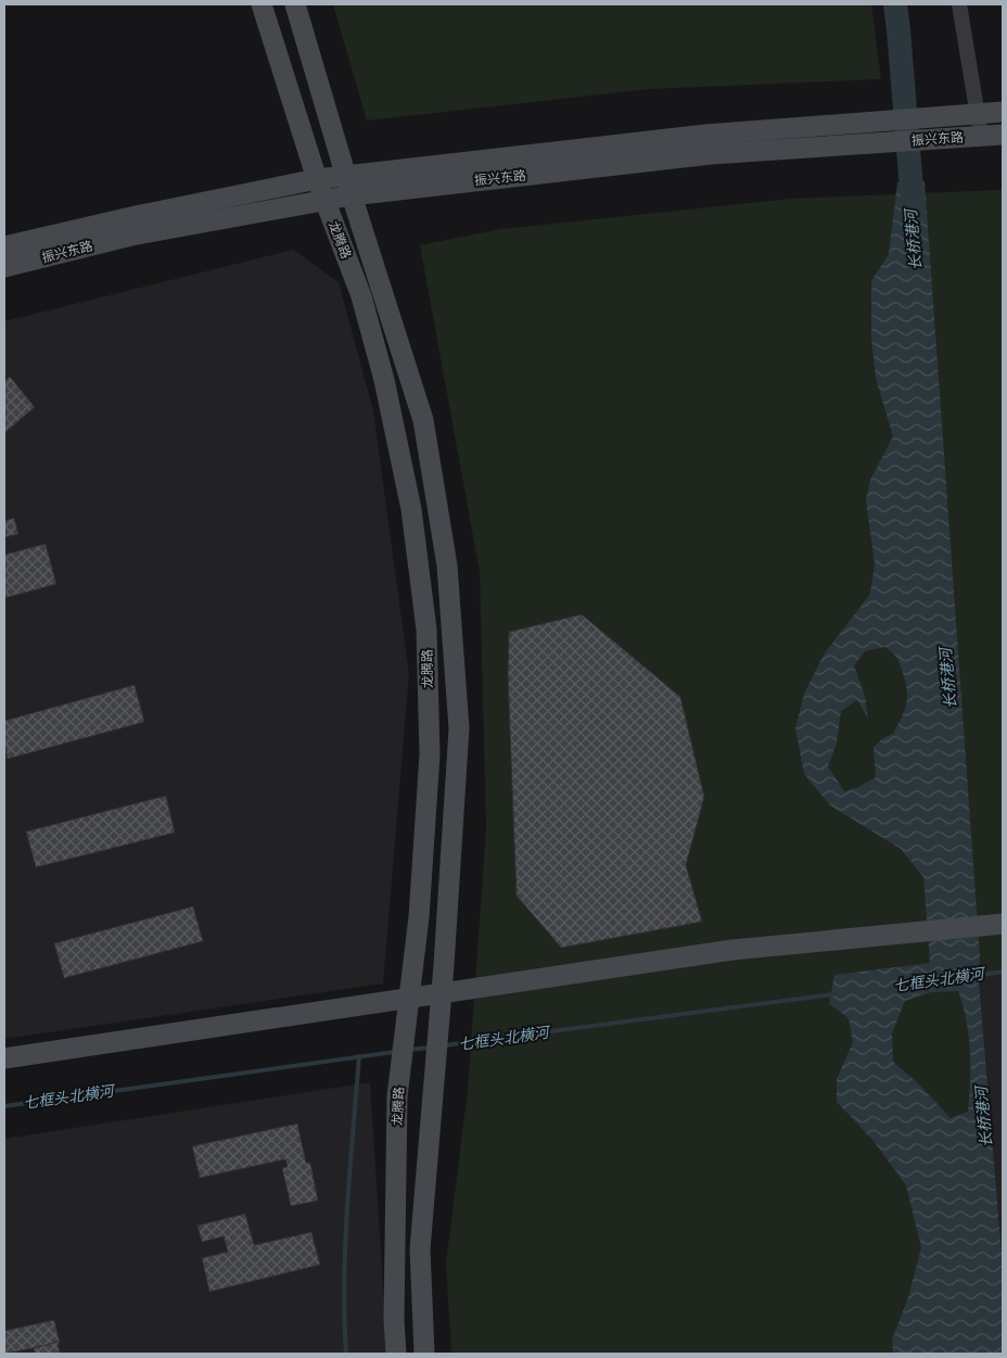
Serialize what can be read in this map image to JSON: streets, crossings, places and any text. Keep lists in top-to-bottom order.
{
  "streets": {
    "main road": ["振兴东路", "龙腾路"]
  },
  "crossings": [
    ["振兴东路", "龙腾路"]
  ],
  "water": ["长桥港河", "七框头北横河"]
}
